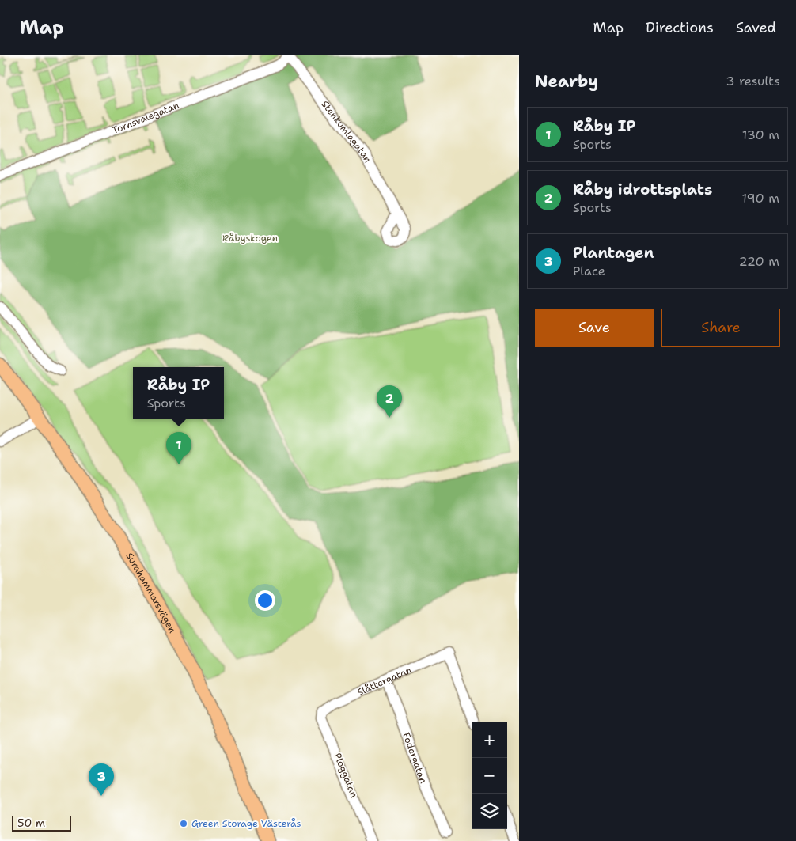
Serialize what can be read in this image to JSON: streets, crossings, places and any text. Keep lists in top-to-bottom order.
{
  "streets": {
    "main road": ["Surahammarsvägen"],
    "street": [
      "Tornsvalegatan",
      "Stenkumlagatan",
      "Slåttergatan",
      "Fodergatan",
      "Ploggatan"
    ]
  },
  "crossings": [
    ["Tornsvalegatan", "Stenkumlagatan"],
    ["Slåttergatan", "Fodergatan"],
    ["Slåttergatan", "Ploggatan"]
  ],
  "parks": ["Råbyskogen"],
  "places": ["Green Storage Västerås"],
  "scale_bar": "50 m",
  "page": {
    "header": "Map",
    "nav": ["Map", "Directions", "Saved"],
    "heading": ["Nearby", "3 results"],
    "list": [
      {
        "mark": "1",
        "name": "Råby IP",
        "note": "Sports",
        "value": "130 m"
      },
      {
        "mark": "2",
        "name": "Råby idrottsplats",
        "note": "Sports",
        "value": "190 m"
      },
      {
        "mark": "3",
        "name": "Plantagen",
        "note": "Place",
        "value": "220 m"
      }
    ],
    "buttons": ["Save", "Share"],
    "popup": ["Råby IP", "Sports"],
    "pins": ["2", "1", "3"],
    "map_buttons": ["+", "−"],
    "scale": "50 m"
  }
}
